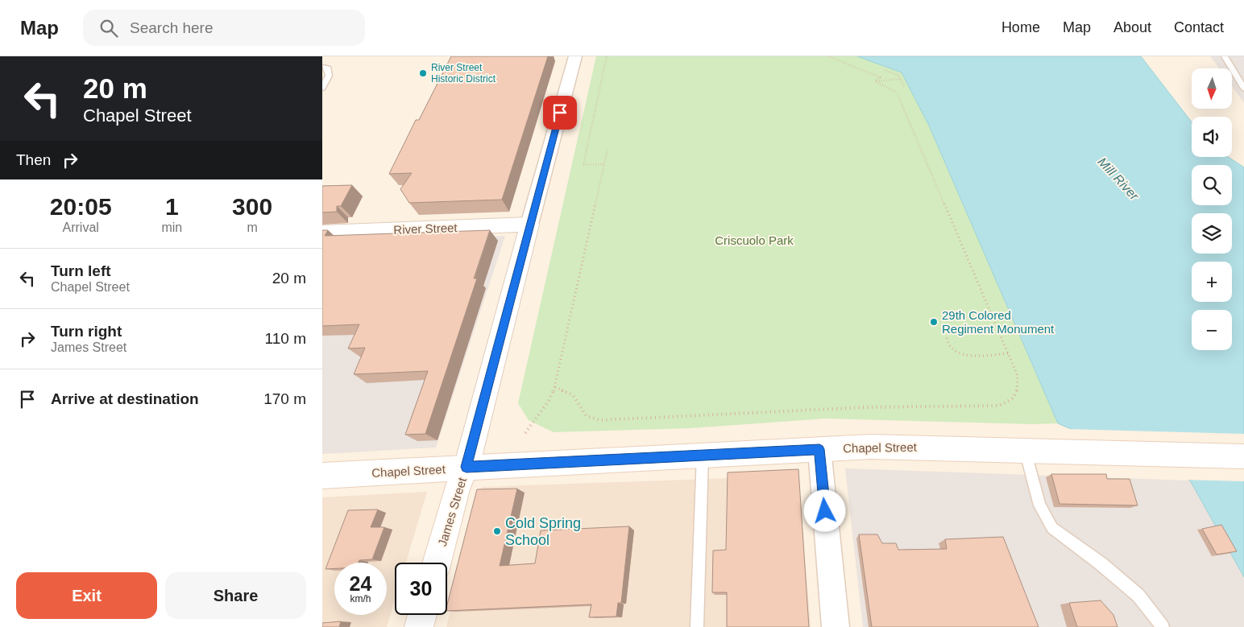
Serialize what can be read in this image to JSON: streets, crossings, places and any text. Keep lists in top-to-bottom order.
{
  "streets": {
    "main road": ["River Street", "Chapel Street", "James Street"]
  },
  "crossings": [
    ["River Street", "James Street"],
    ["Chapel Street", "James Street"]
  ],
  "water": ["Mill River"],
  "parks": ["Criscuolo Park"],
  "places": ["River Street Historic District", "29th Colored Regiment Monument", "Cold Spring School"],
  "north": "bottom",
  "page": {
    "header": "Map",
    "search": "Search here",
    "nav": [
      "Home",
      "Map",
      "About",
      "Contact"
    ],
    "turn": ["20 m", "Chapel Street"],
    "map_buttons": ["+", "−"],
    "then": "Then",
    "eta": [
      "20:05",
      "Arrival",
      "1",
      "min",
      "300",
      "m"
    ],
    "list": [
      {
        "name": "Turn left",
        "note": "Chapel Street",
        "value": "20 m"
      },
      {
        "name": "Turn right",
        "note": "James Street",
        "value": "110 m"
      },
      {
        "name": "Arrive at destination",
        "value": "170 m"
      }
    ],
    "speed": "24 km/h",
    "limit": "30",
    "buttons": ["Exit", "Share"]
  }
}
